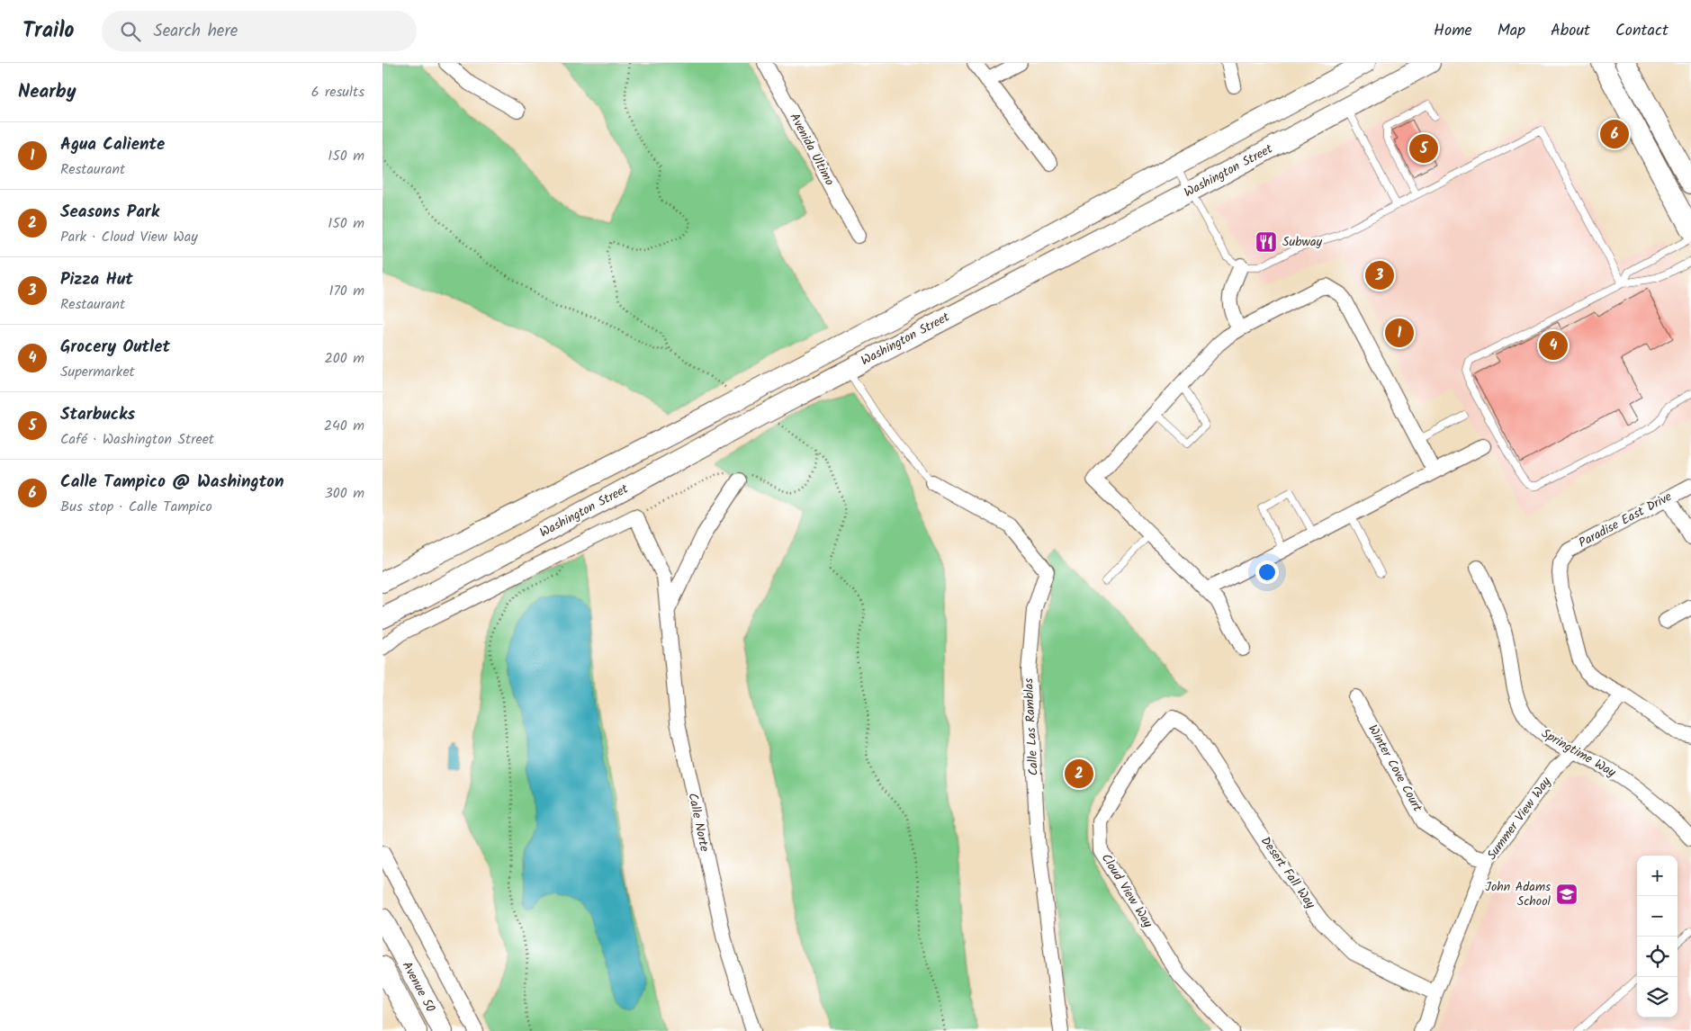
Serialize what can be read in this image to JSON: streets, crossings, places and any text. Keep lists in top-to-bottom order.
{
  "streets": {
    "main road": ["Washington Street", "Avenue 50"],
    "street": [
      "Avenida Ultimo",
      "Paradise East Drive",
      "Calle Las Ramblas",
      "Springtime Way",
      "Winter Cove Court",
      "Summer View Way",
      "Calle Norte",
      "Desert Fall Way",
      "Cloud View Way"
    ]
  },
  "crossings": [
    ["Paradise East Drive", "Summer View Way"],
    ["Springtime Way", "Summer View Way"],
    ["Winter Cove Court", "Summer View Way"],
    ["Summer View Way", "Desert Fall Way"],
    ["Desert Fall Way", "Cloud View Way"]
  ],
  "places": {
    "restaurant": ["Subway"],
    "school or university": ["John Adams School"]
  },
  "page": {
    "header": "Trailo",
    "search": "Search here",
    "nav": [
      "Home",
      "Map",
      "About",
      "Contact"
    ],
    "heading": ["Nearby", "6 results"],
    "pins": [
      "6",
      "5",
      "3",
      "1",
      "4",
      "2"
    ],
    "list": [
      {
        "mark": "1",
        "name": "Agua Caliente",
        "note": "Restaurant",
        "value": "150 m"
      },
      {
        "mark": "2",
        "name": "Seasons Park",
        "note": "Park · Cloud View Way",
        "value": "150 m"
      },
      {
        "mark": "3",
        "name": "Pizza Hut",
        "note": "Restaurant",
        "value": "170 m"
      },
      {
        "mark": "4",
        "name": "Grocery Outlet",
        "note": "Supermarket",
        "value": "200 m"
      },
      {
        "mark": "5",
        "name": "Starbucks",
        "note": "Café · Washington Street",
        "value": "240 m"
      },
      {
        "mark": "6",
        "name": "Calle Tampico @ Washington",
        "note": "Bus stop · Calle Tampico",
        "value": "300 m"
      }
    ],
    "map_buttons": ["+", "−"]
  }
}
